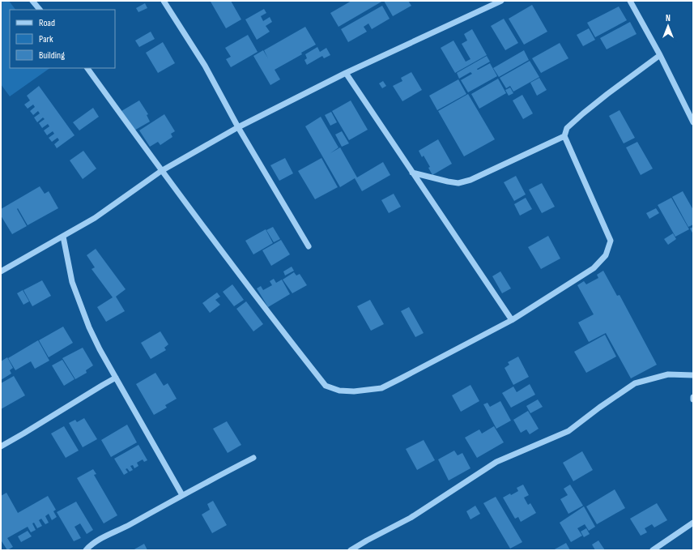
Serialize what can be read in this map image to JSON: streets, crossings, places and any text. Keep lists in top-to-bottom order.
{
  "legend": ["Road", "Park", "Building"],
  "north": "top"
}
